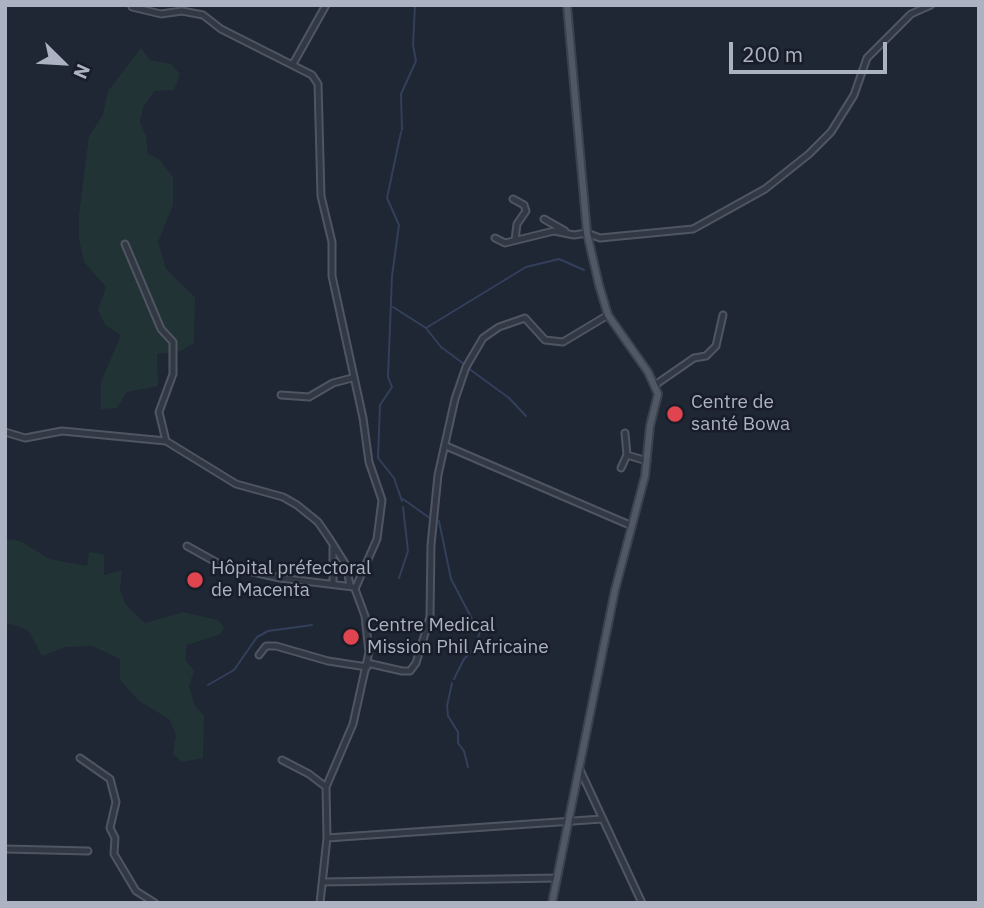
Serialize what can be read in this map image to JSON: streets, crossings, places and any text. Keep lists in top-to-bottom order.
{
  "places": ["Centre de santé Bowa", "Hôpital préfectoral de Macenta", "Centre Medical Mission Phil Africaine"],
  "scale_bar": "200 m",
  "north": "bottom right"
}
